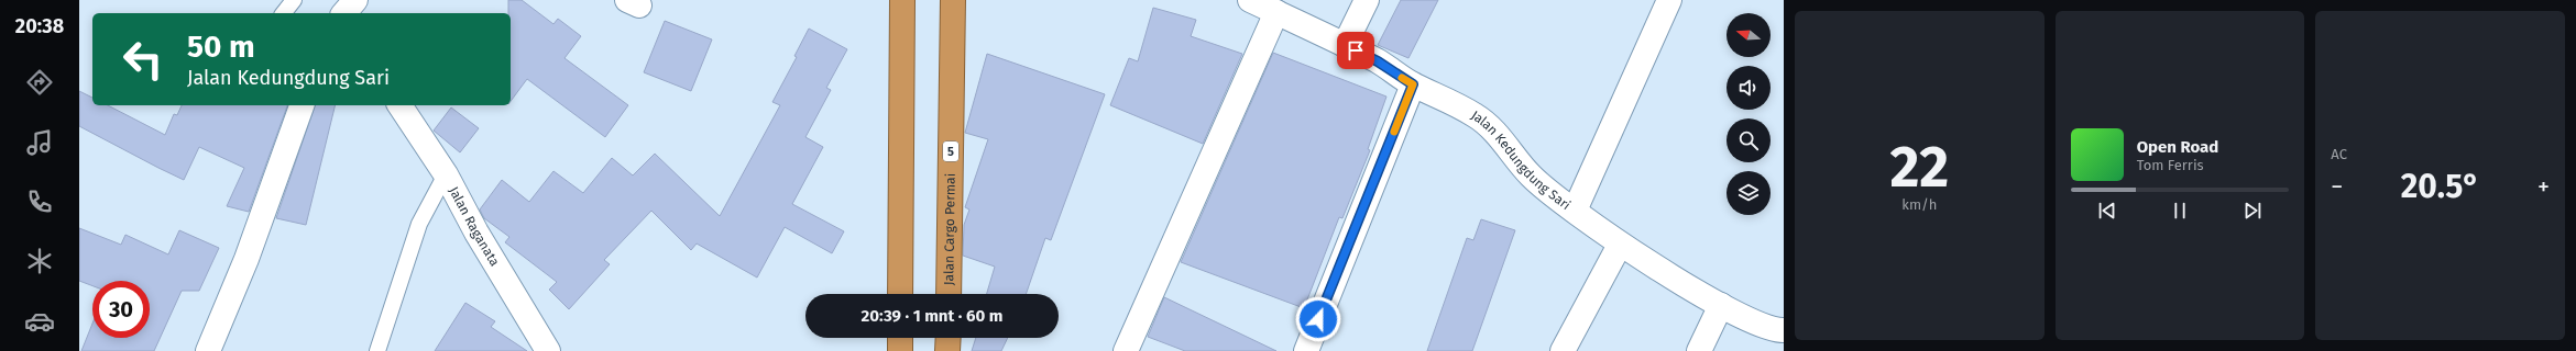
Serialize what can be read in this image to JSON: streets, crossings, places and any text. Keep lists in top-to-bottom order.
{
  "streets": {
    "highway": ["5", "Jalan Cargo Permai"],
    "street": ["Jalan Kedungdung Sari", "Jalan Raganata"]
  },
  "north": "left",
  "page": {
    "tabs": "20:38",
    "tile": [
      ["22", "km/h"],
      "AC"
    ],
    "turn": ["50 m", "Jalan Kedungdung Sari"],
    "song": ["Open Road", "Tom Ferris"],
    "heat": ["−", "20.5°", "+"],
    "limit": "30",
    "trip": "20:39 · 1 mnt · 60 m"
  }
}
